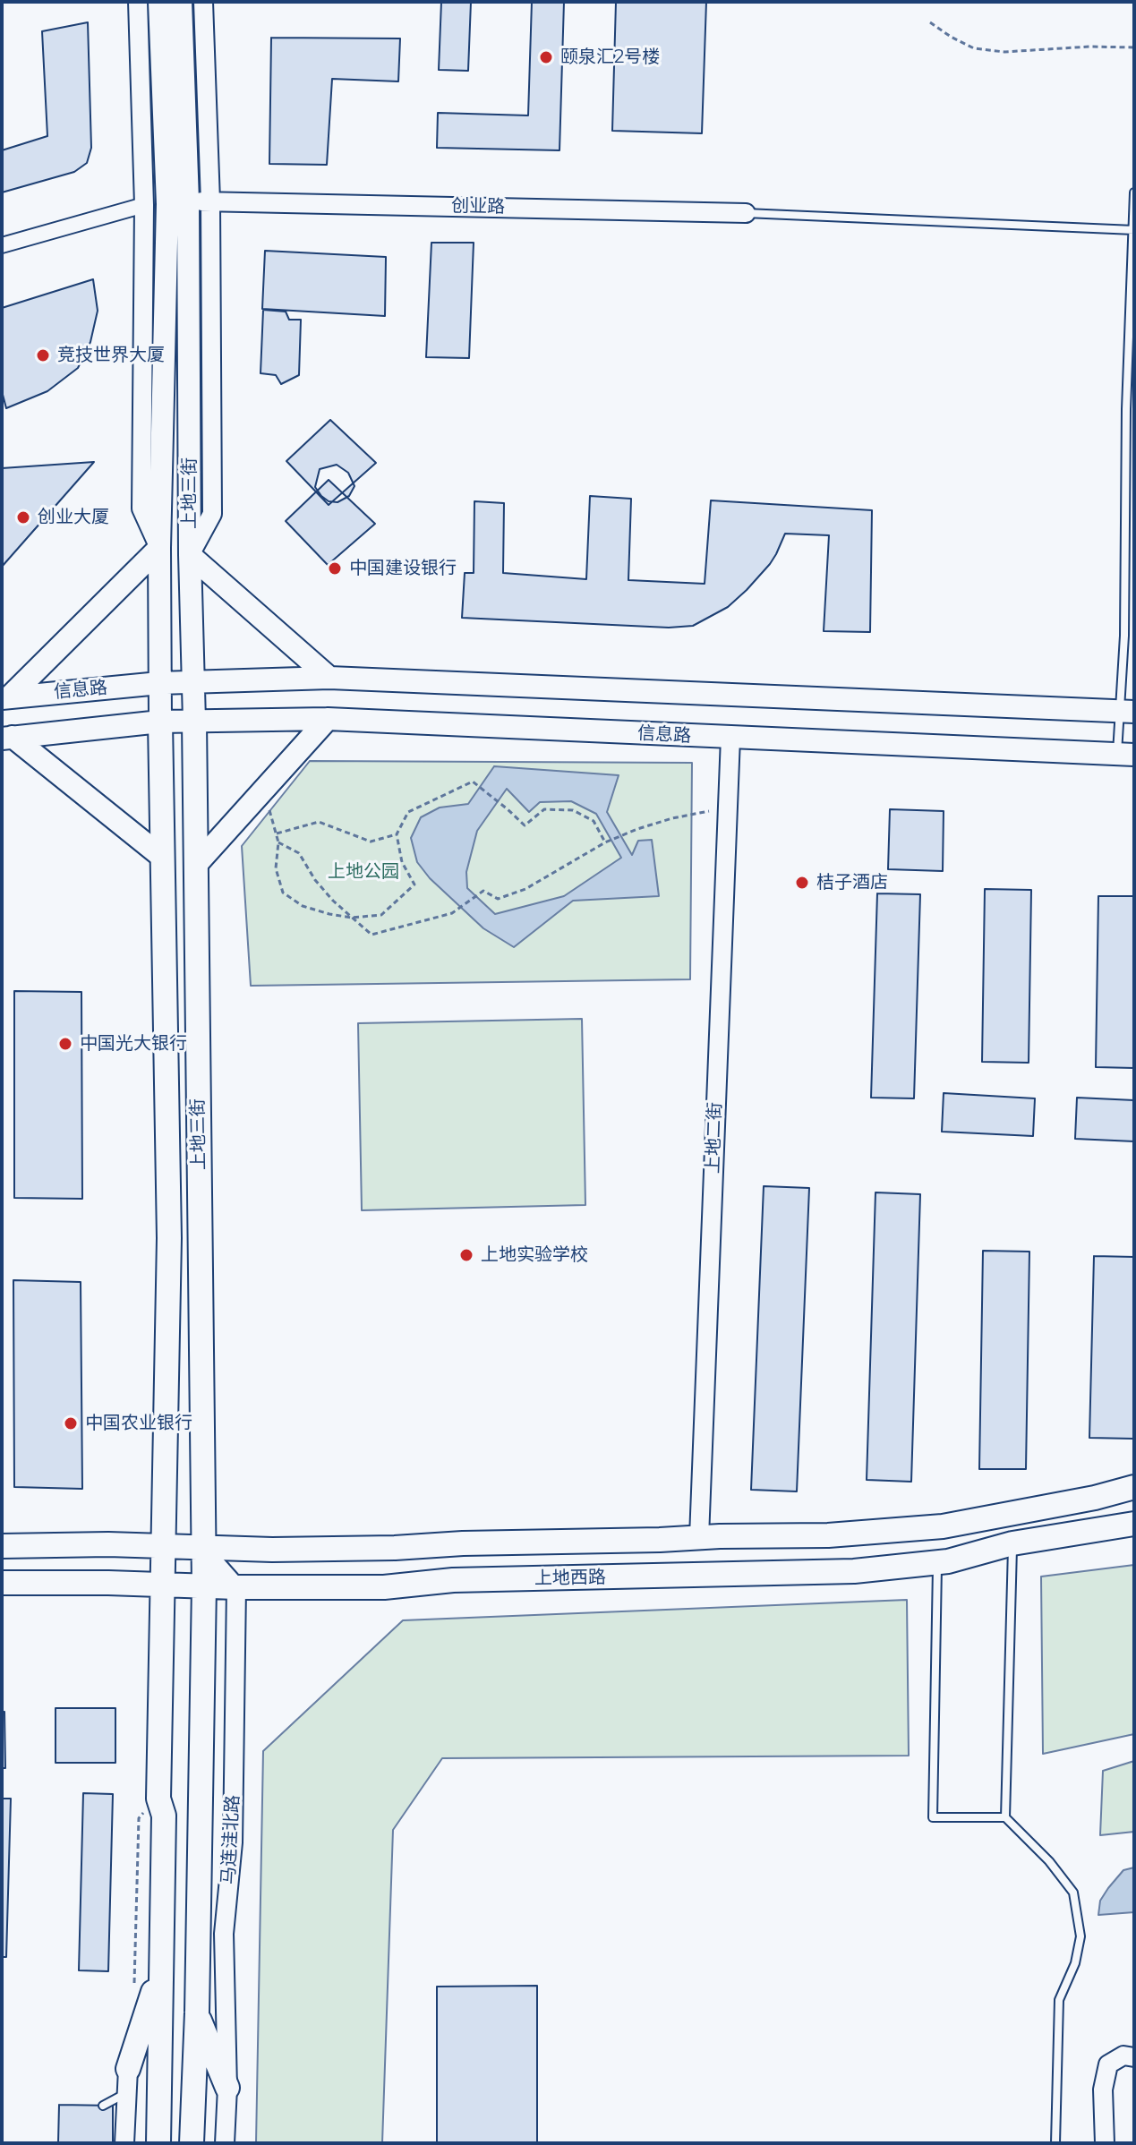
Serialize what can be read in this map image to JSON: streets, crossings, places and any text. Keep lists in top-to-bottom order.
{
  "streets": {
    "main road": [
      "上地三街",
      "信息路",
      "上地西路",
      "马连洼北路"
    ],
    "street": ["创业路", "上地二街"]
  },
  "crossings": [
    ["创业路", "上地三街"],
    ["上地三街", "信息路"],
    ["上地三街", "上地西路"],
    ["上地三街", "马连洼北路"],
    ["信息路", "上地二街"],
    ["上地二街", "上地西路"],
    ["上地西路", "马连洼北路"]
  ],
  "parks": ["上地公园"],
  "places": [
    "颐泉汇2号楼",
    "竞技世界大厦",
    "创业大厦",
    "中国建设银行",
    "桔子酒店",
    "中国光大银行",
    "上地实验学校",
    "中国农业银行"
  ]
}
